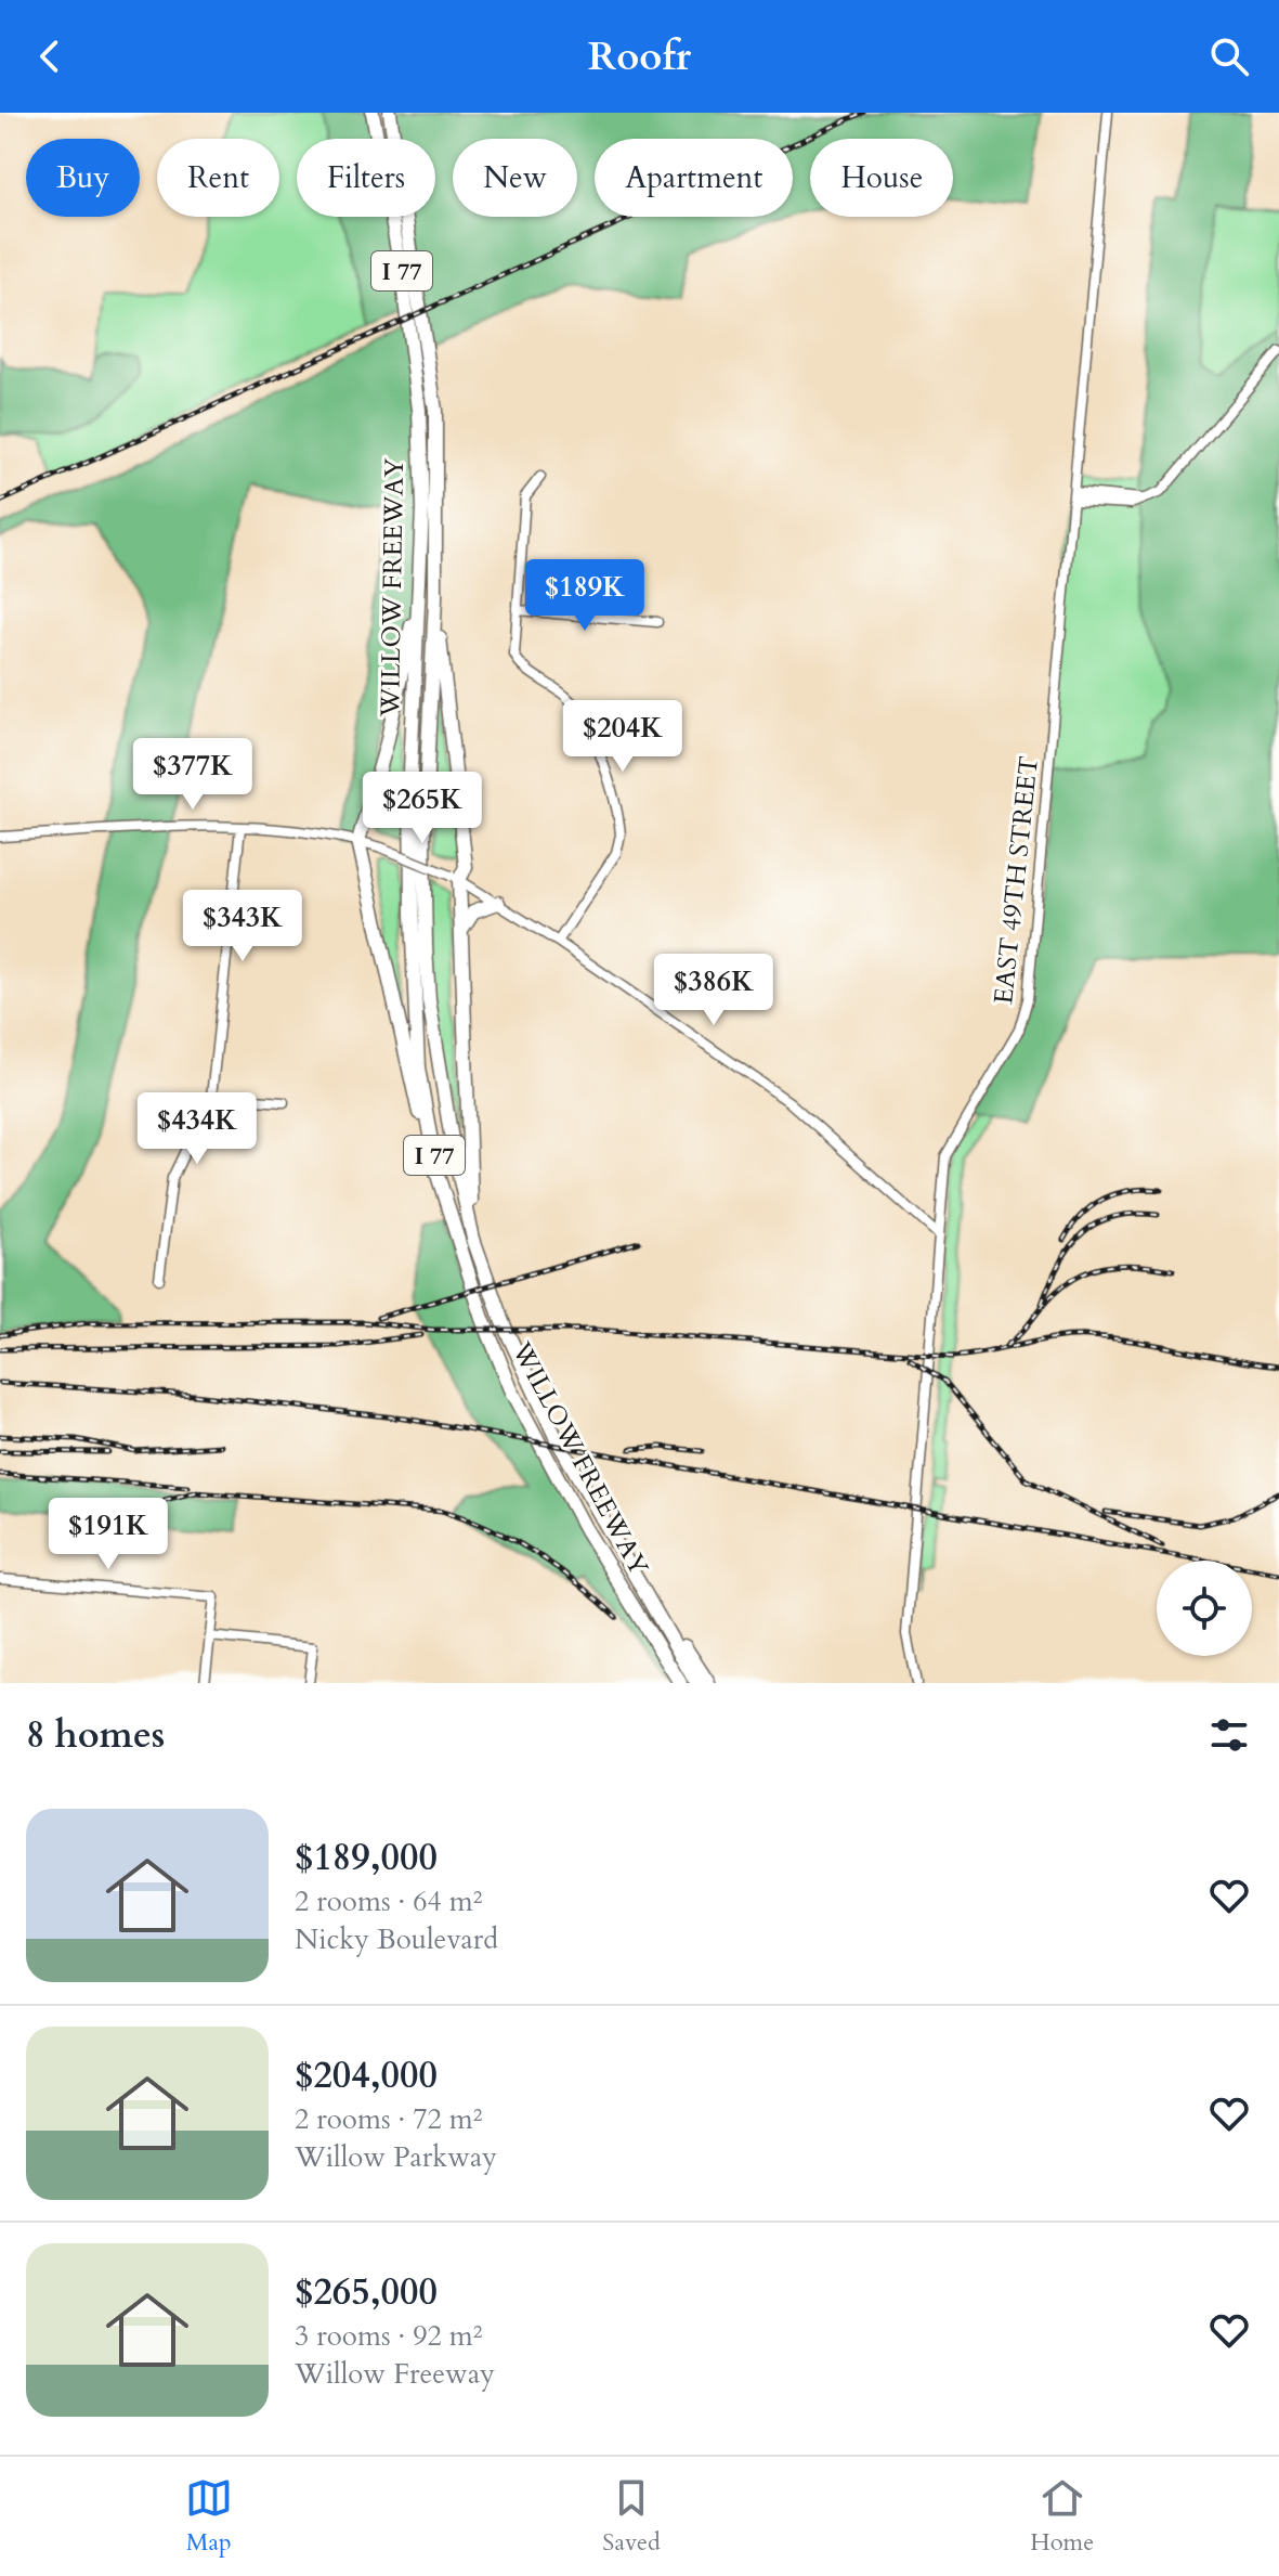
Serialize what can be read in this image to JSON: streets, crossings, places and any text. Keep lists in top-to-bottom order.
{
  "streets": {
    "highway": ["I 77", "WILLOW FREEWAY"],
    "street": ["EAST 49TH STREET"]
  },
  "page": {
    "header": "Roofr",
    "chip": [
      "Buy",
      "Rent",
      "Filters",
      "New",
      "Apartment",
      "House"
    ],
    "price": [
      "$189K",
      "$204K",
      "$377K",
      "$265K",
      "$343K",
      "$386K",
      "$434K",
      "$191K"
    ],
    "heading": "8 homes",
    "list": [
      {
        "name": "$189,000",
        "note": "2 rooms · 64 m² · Nicky Boulevard"
      },
      {
        "name": "$204,000",
        "note": "2 rooms · 72 m² · Willow Parkway"
      },
      {
        "name": "$265,000",
        "note": "3 rooms · 92 m² · Willow Freeway"
      }
    ],
    "tabs": ["Map", "Saved", "Home"]
  }
}
